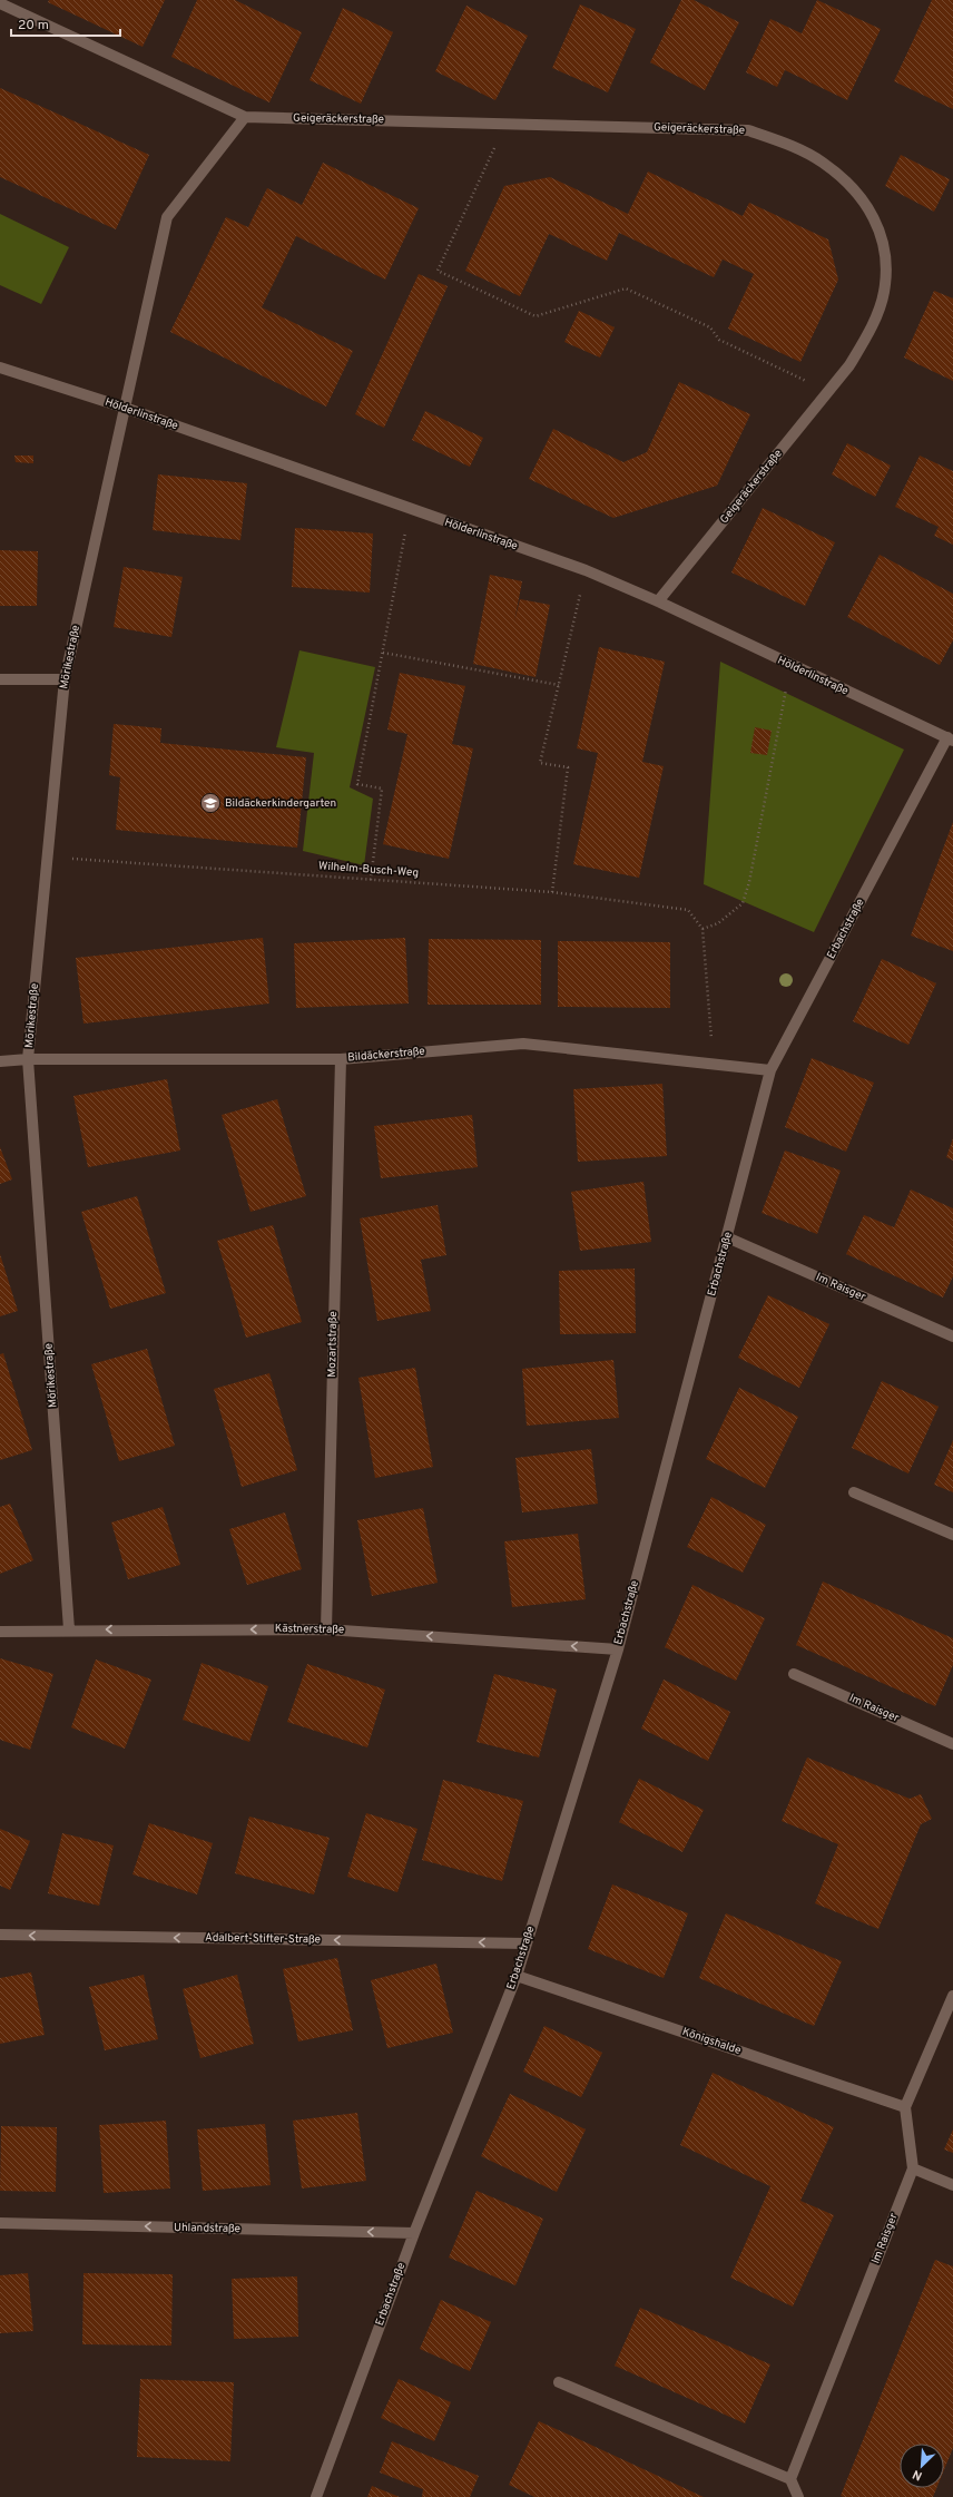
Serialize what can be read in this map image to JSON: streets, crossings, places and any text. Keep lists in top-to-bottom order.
{
  "streets": {
    "street": [
      "Geigeräckerstraße",
      "Hölderlinstraße",
      "Mörikestraße",
      "Erbachstraße",
      "Bildäckerstraße",
      "Im Raisger",
      "Mozartstraße",
      "Kästnerstraße",
      "Adalbert-Stifter-Straße",
      "Königshalde",
      "Uhlandstraße"
    ],
    "path": ["Wilhelm-Busch-Weg"]
  },
  "crossings": [
    ["Geigeräckerstraße", "Hölderlinstraße"],
    ["Hölderlinstraße", "Mörikestraße"],
    ["Hölderlinstraße", "Erbachstraße"],
    ["Mörikestraße", "Wilhelm-Busch-Weg"],
    ["Mörikestraße", "Bildäckerstraße"],
    ["Mörikestraße", "Kästnerstraße"],
    ["Erbachstraße", "Bildäckerstraße"],
    ["Erbachstraße", "Im Raisger"],
    ["Erbachstraße", "Kästnerstraße"],
    ["Erbachstraße", "Adalbert-Stifter-Straße"],
    ["Erbachstraße", "Königshalde"],
    ["Erbachstraße", "Uhlandstraße"],
    ["Bildäckerstraße", "Mozartstraße"],
    ["Im Raisger", "Königshalde"],
    ["Mozartstraße", "Kästnerstraße"]
  ],
  "one_way": ["Kästnerstraße", "Adalbert-Stifter-Straße", "Uhlandstraße"],
  "places": {
    "school or university": ["Bildäckerkindergarten"]
  },
  "scale_bar": "20 m",
  "north": "bottom left"
}
